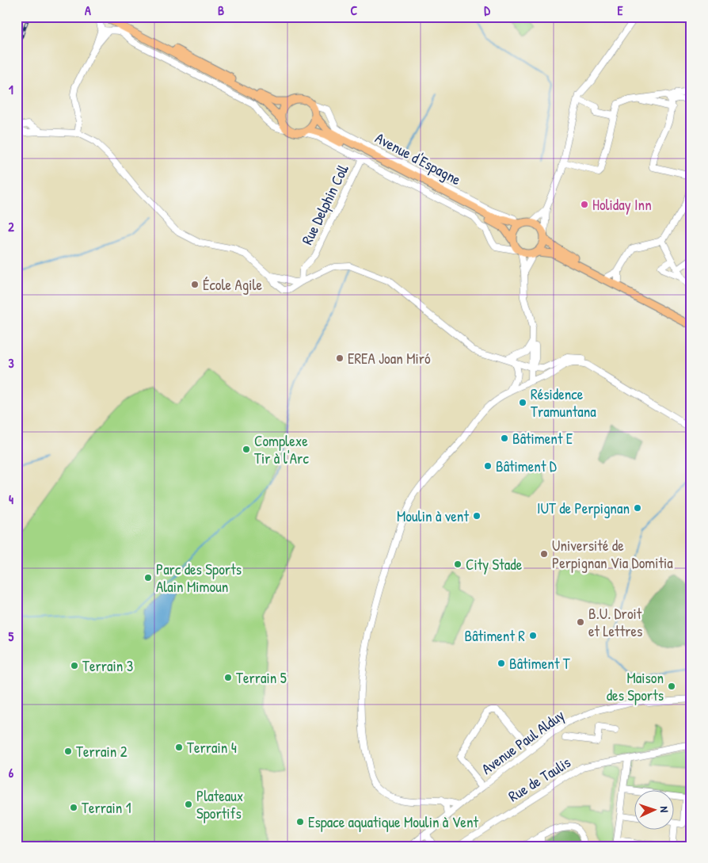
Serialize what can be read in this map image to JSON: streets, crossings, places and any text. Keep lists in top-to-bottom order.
{
  "streets": {
    "main road": ["Avenue d'Espagne"],
    "street": ["Rue Delphin Coll", "Avenue Paul Alduy", "Rue de Taulis"]
  },
  "crossings": [
    ["Avenue d'Espagne", "Rue Delphin Coll"]
  ],
  "places": [
    "Holiday Inn",
    "École Agile",
    "EREA Joan Miró",
    "Résidence Tramuntana",
    "Bâtiment E",
    "Complexe Tir à l'Arc",
    "Bâtiment D",
    "IUT de Perpignan",
    "Moulin à vent",
    "Université de Perpignan Via Domitia",
    "City Stade",
    "Parc des Sports Alain Mimoun",
    "B.U. Droit et Lettres",
    "Bâtiment R",
    "Bâtiment T",
    "Terrain 3",
    "Terrain 5",
    "Maison des Sports",
    "Terrain 4",
    "Terrain 2",
    "Plateaux Sportifs",
    "Terrain 1",
    "Espace aquatique Moulin à Vent"
  ],
  "north": "right",
  "grid": {
    "columns": [
      "A",
      "B",
      "C",
      "D",
      "E"
    ],
    "rows": [
      "1",
      "2",
      "3",
      "4",
      "5",
      "6"
    ]
  }
}
